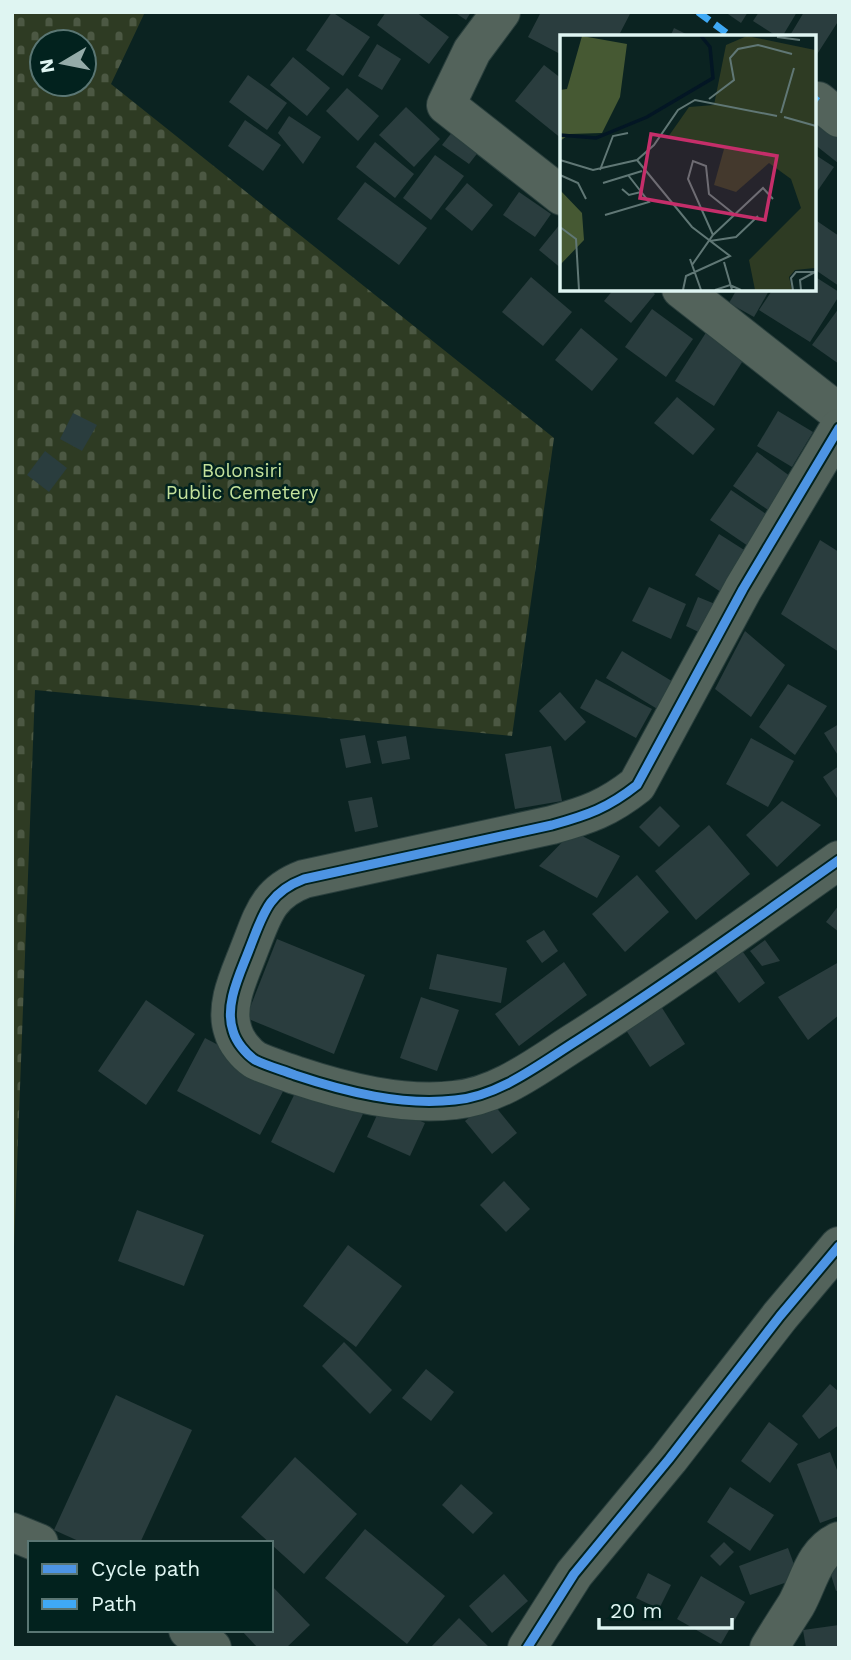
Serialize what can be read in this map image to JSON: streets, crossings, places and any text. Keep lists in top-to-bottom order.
{
  "parks": ["Bolonsiri Public Cemetery"],
  "legend": ["Cycle path", "Path"],
  "scale_bar": "20 m",
  "north": "left"
}
